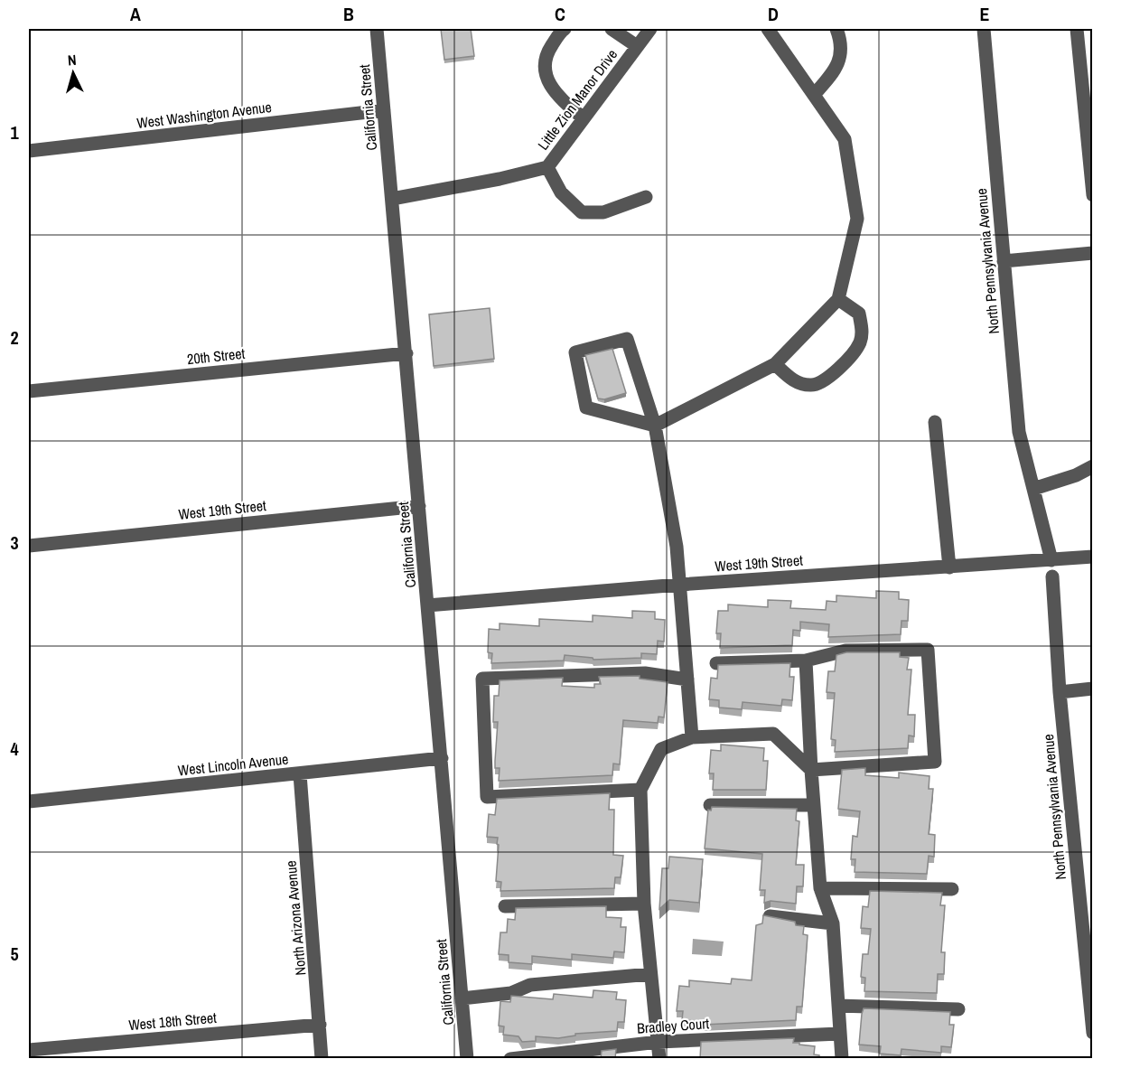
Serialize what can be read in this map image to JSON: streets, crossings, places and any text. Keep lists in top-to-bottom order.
{
  "streets": {
    "street": [
      "Little Zion Manor Drive",
      "California Street",
      "West Washington Avenue",
      "North Pennsylvania Avenue",
      "20th Street",
      "West 19th Street",
      "West Lincoln Avenue",
      "North Arizona Avenue",
      "West 18th Street",
      "Bradley Court"
    ]
  },
  "crossings": [
    ["Little Zion Manor Drive", "California Street"],
    ["California Street", "West Washington Avenue"],
    ["California Street", "20th Street"],
    ["California Street", "West 19th Street"],
    ["California Street", "West Lincoln Avenue"],
    ["North Pennsylvania Avenue", "West 19th Street"],
    ["West Lincoln Avenue", "North Arizona Avenue"],
    ["North Arizona Avenue", "West 18th Street"]
  ],
  "north": "top",
  "grid": {
    "columns": [
      "A",
      "B",
      "C",
      "D",
      "E"
    ],
    "rows": [
      "1",
      "2",
      "3",
      "4",
      "5"
    ]
  }
}
